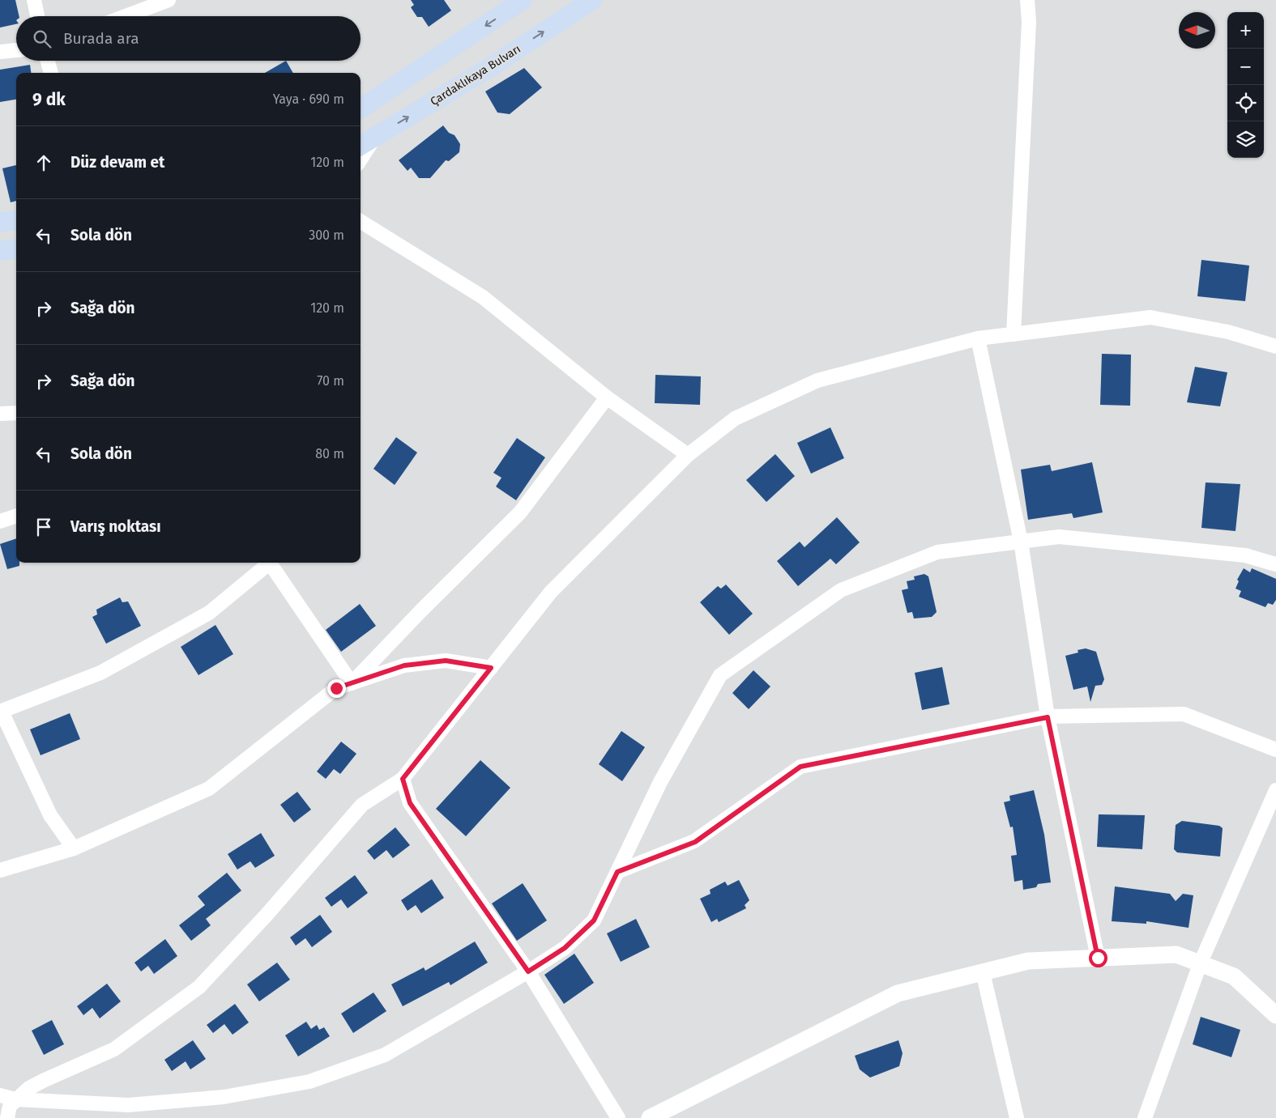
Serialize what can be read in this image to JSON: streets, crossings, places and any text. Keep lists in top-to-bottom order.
{
  "streets": {
    "main road": ["Çardaklıkaya Bulvarı"]
  },
  "north": "left",
  "page": {
    "map_buttons": ["+", "−"],
    "search": "Burada ara",
    "heading": ["9 dk", "Yaya · 690 m"],
    "list": [
      ["Düz devam et", "120 m"],
      ["Sola dön", "300 m"],
      ["Sağa dön", "120 m"],
      ["Sağa dön", "70 m"],
      ["Sola dön", "80 m"],
      "Varış noktası"
    ]
  }
}
